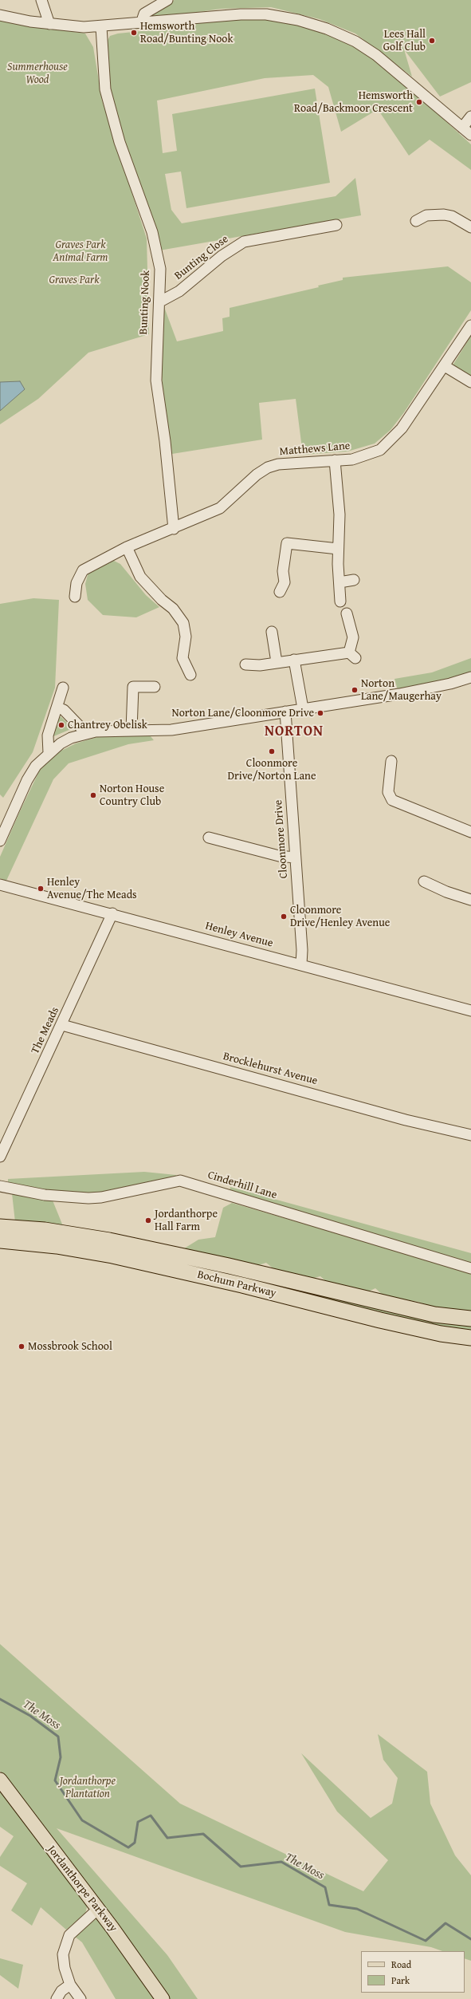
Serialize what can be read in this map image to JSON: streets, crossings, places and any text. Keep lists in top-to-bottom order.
{
  "streets": {
    "highway": ["Bochum Parkway"],
    "main road": ["Jordanthorpe Parkway"],
    "street": [
      "Bunting Close",
      "Bunting Nook",
      "Matthews Lane",
      "Cloonmore Drive",
      "Henley Avenue",
      "The Meads",
      "Brocklehurst Avenue",
      "Cinderhill Lane"
    ]
  },
  "crossings": [
    ["Bunting Close", "Bunting Nook"],
    ["Bunting Nook", "Matthews Lane"],
    ["Cloonmore Drive", "Henley Avenue"],
    ["Henley Avenue", "The Meads"],
    ["The Meads", "Brocklehurst Avenue"]
  ],
  "districts": ["NORTON"],
  "water": ["The Moss"],
  "parks": [
    "Summerhouse Wood",
    "Graves Park Animal Farm",
    "Graves Park",
    "Jordanthorpe Plantation"
  ],
  "places": [
    "Hemsworth Road/Bunting Nook",
    "Lees Hall Golf Club",
    "Hemsworth Road/Backmoor Crescent",
    "Norton Lane/Maugerhay",
    "Norton Lane/Cloonmore Drive",
    "Chantrey Obelisk",
    "Cloonmore Drive/Norton Lane",
    "Norton House Country Club",
    "Henley Avenue/The Meads",
    "Cloonmore Drive/Henley Avenue",
    "Jordanthorpe Hall Farm",
    "Mossbrook School"
  ],
  "legend": ["Road", "Park"]
}
